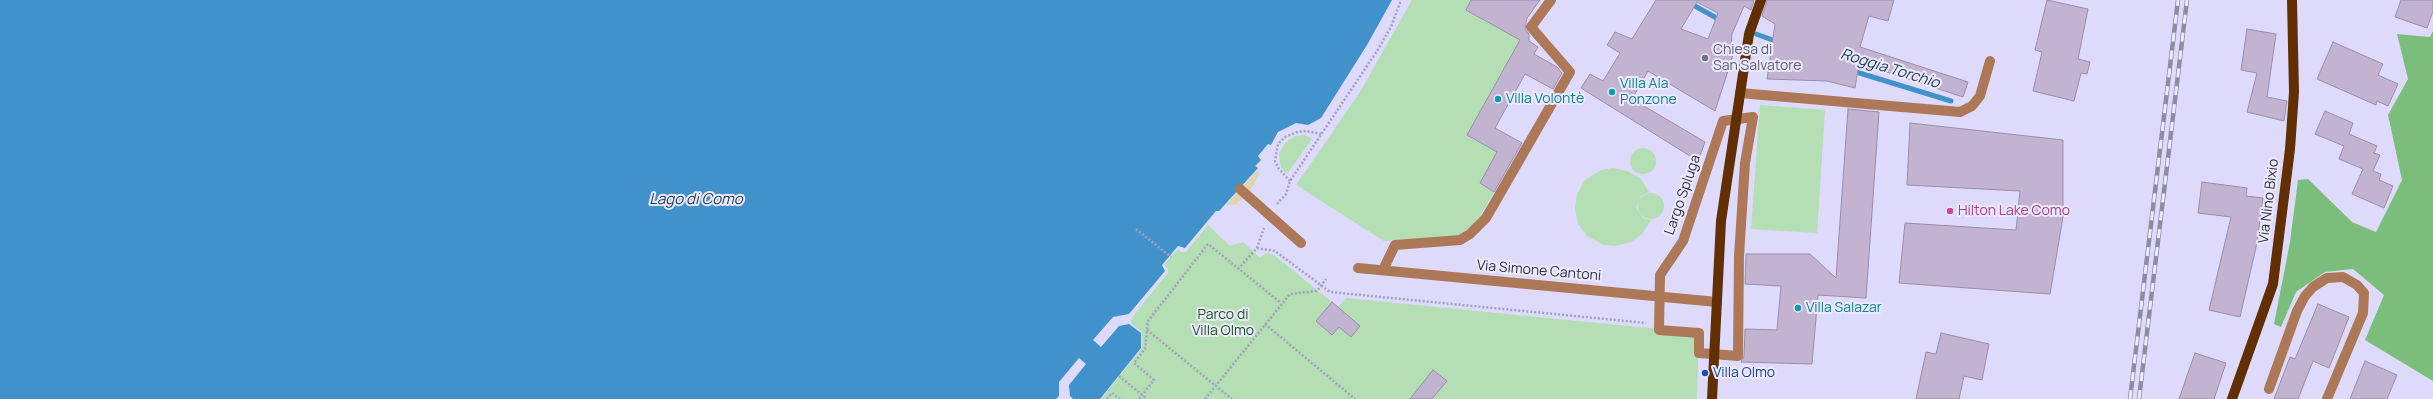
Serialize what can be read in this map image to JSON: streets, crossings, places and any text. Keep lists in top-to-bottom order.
{
  "streets": {
    "main road": ["Via Nino Bixio"],
    "street": ["Largo Spluga", "Via Simone Cantoni"]
  },
  "crossings": [
    ["Largo Spluga", "Via Simone Cantoni"]
  ],
  "water": ["Roggia Torchio", "Lago di Como"],
  "parks": ["Parco di Villa Olmo"],
  "places": [
    "Chiesa di San Salvatore",
    "Villa Ala Ponzone",
    "Villa Volontè",
    "Hilton Lake Como",
    "Villa Salazar",
    "Villa Olmo"
  ]
}
